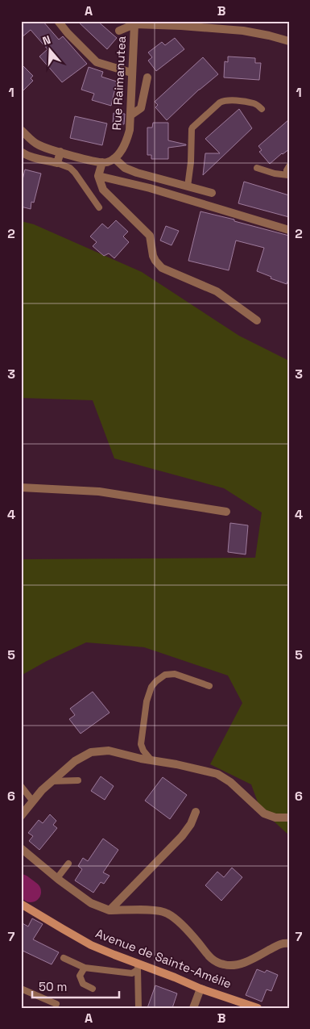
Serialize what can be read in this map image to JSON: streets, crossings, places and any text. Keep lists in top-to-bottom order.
{
  "streets": {
    "street": ["Rue Raimanutea", "Avenue de Sainte-Amélie"]
  },
  "scale_bar": "50 m",
  "north": "top",
  "grid": {
    "columns": ["A", "B"],
    "rows": [
      "1",
      "2",
      "3",
      "4",
      "5",
      "6",
      "7"
    ]
  }
}
